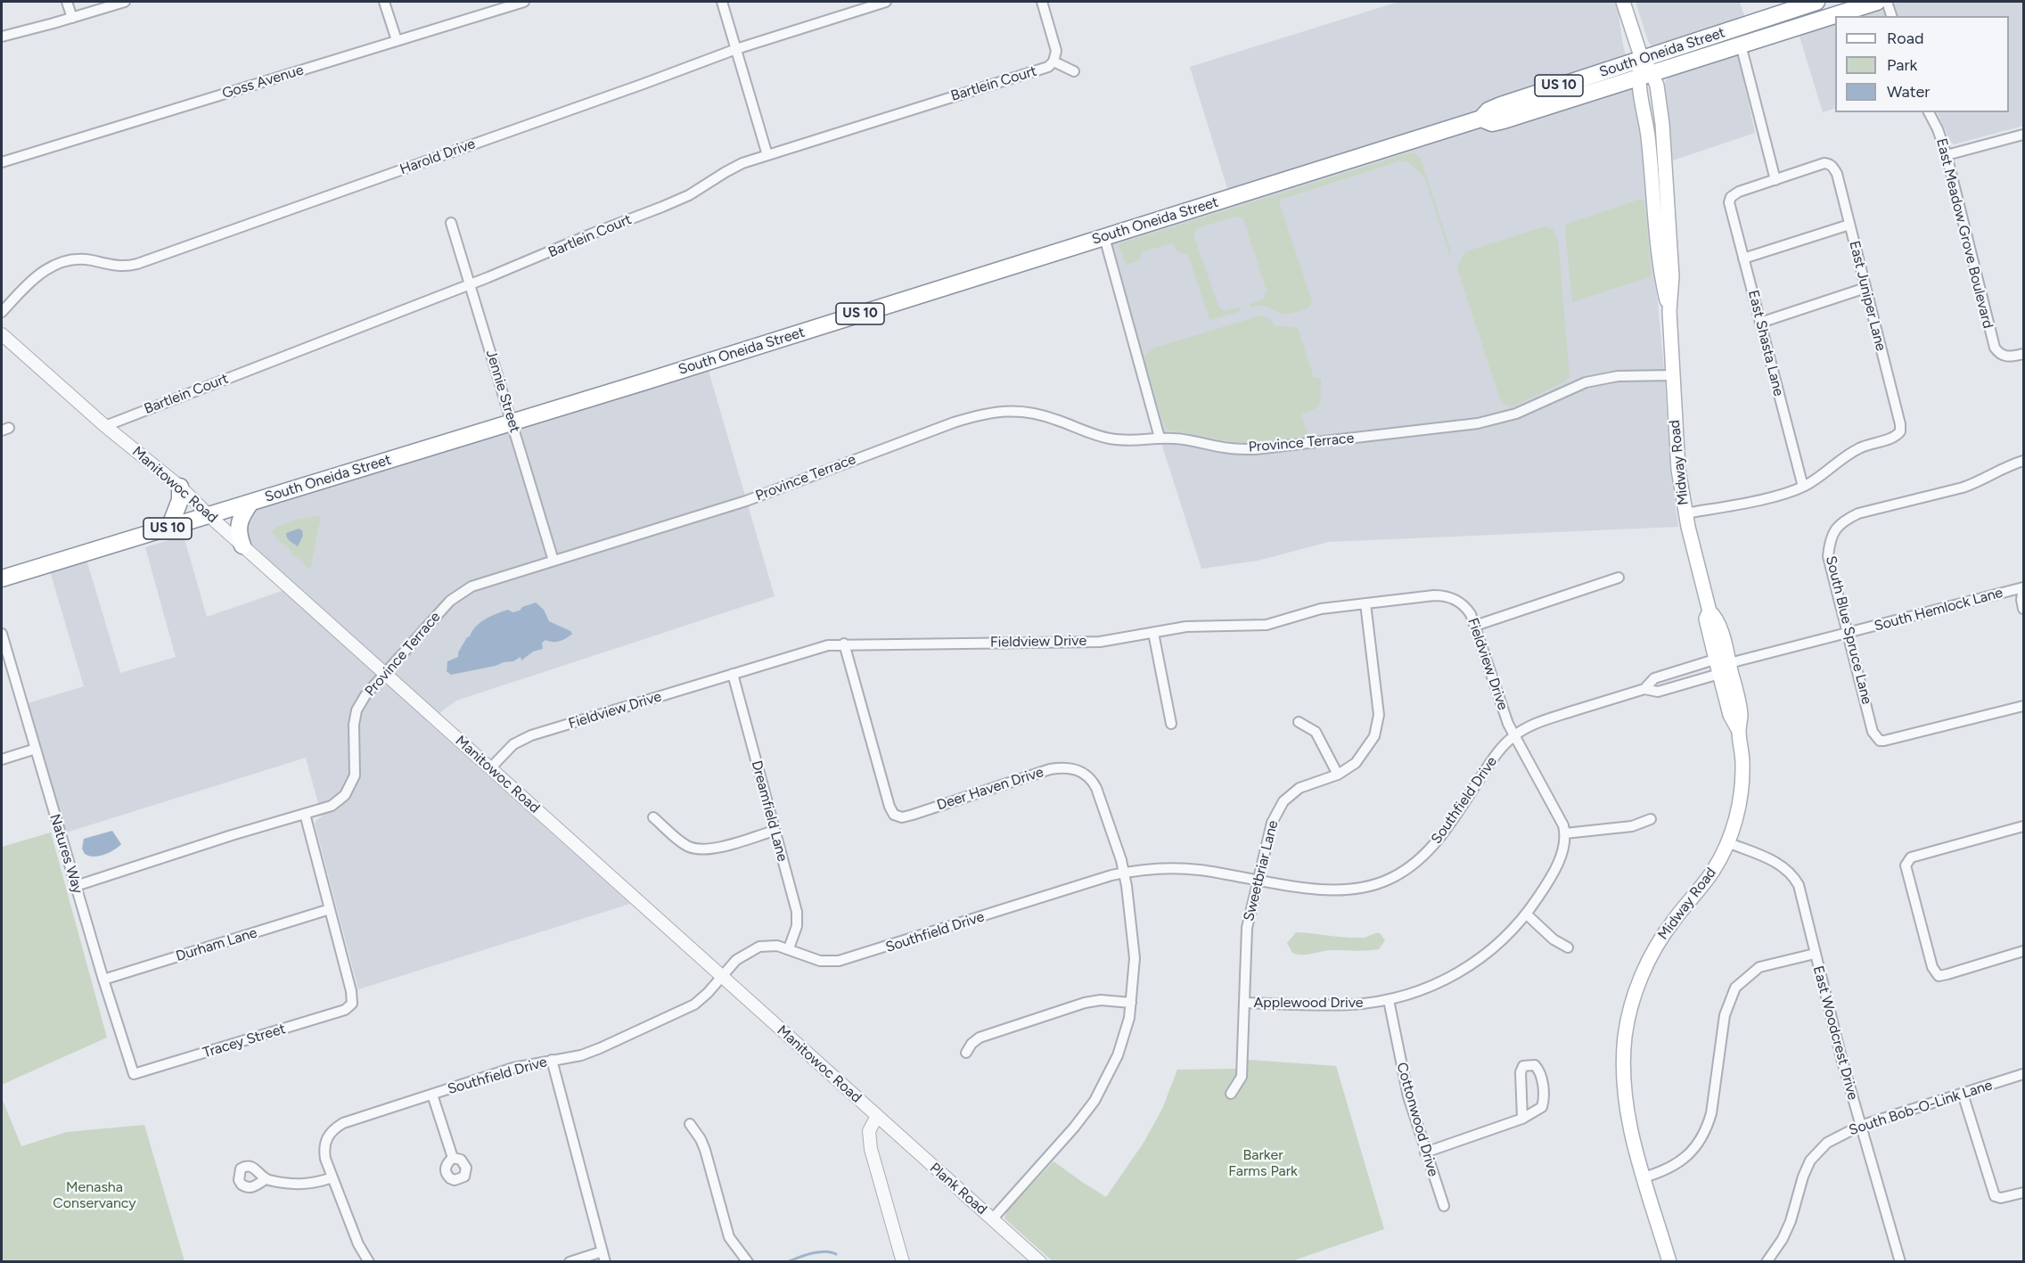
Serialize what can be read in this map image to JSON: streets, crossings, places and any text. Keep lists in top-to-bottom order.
{
  "streets": {
    "highway": ["South Oneida Street", "US 10"],
    "main road": ["Midway Road"],
    "street": [
      "Goss Avenue",
      "Bartlein Court",
      "Harold Drive",
      "East Meadow Grove Boulevard",
      "East Juniper Lane",
      "East Shasta Lane",
      "Jennie Street",
      "Province Terrace",
      "Manitowoc Road",
      "South Hemlock Lane",
      "South Blue Spruce Lane",
      "Fieldview Drive",
      "Deer Haven Drive",
      "Southfield Drive",
      "Dreamfield Lane",
      "Natures Way",
      "Sweetbriar Lane",
      "Durham Lane",
      "Applewood Drive",
      "East Woodcrest Drive",
      "Tracey Street",
      "South Bob-O-Link Lane",
      "Cottonwood Drive",
      "Plank Road"
    ]
  },
  "crossings": [
    ["South Oneida Street", "Jennie Street"],
    ["South Oneida Street", "Midway Road"],
    ["South Oneida Street", "Manitowoc Road"],
    ["Bartlein Court", "Jennie Street"],
    ["Bartlein Court", "Manitowoc Road"],
    ["East Juniper Lane", "East Shasta Lane"],
    ["Jennie Street", "Province Terrace"],
    ["Province Terrace", "Midway Road"],
    ["Province Terrace", "Manitowoc Road"],
    ["Province Terrace", "Natures Way"],
    ["Midway Road", "South Hemlock Lane"],
    ["Midway Road", "Southfield Drive"],
    ["Midway Road", "East Woodcrest Drive"],
    ["Manitowoc Road", "Fieldview Drive"],
    ["Manitowoc Road", "Southfield Drive"],
    ["Manitowoc Road", "Plank Road"],
    ["South Hemlock Lane", "South Blue Spruce Lane"],
    ["South Hemlock Lane", "Southfield Drive"],
    ["Fieldview Drive", "Deer Haven Drive"],
    ["Fieldview Drive", "Southfield Drive"],
    ["Fieldview Drive", "Dreamfield Lane"],
    ["Fieldview Drive", "Sweetbriar Lane"],
    ["Deer Haven Drive", "Southfield Drive"],
    ["Deer Haven Drive", "Plank Road"],
    ["Southfield Drive", "Dreamfield Lane"],
    ["Southfield Drive", "Sweetbriar Lane"],
    ["Natures Way", "Durham Lane"],
    ["Natures Way", "Tracey Street"],
    ["Sweetbriar Lane", "Applewood Drive"],
    ["Durham Lane", "Tracey Street"],
    ["Applewood Drive", "Cottonwood Drive"],
    ["East Woodcrest Drive", "South Bob-O-Link Lane"]
  ],
  "parks": ["Barker Farms Park", "Menasha Conservancy"],
  "legend": ["Road", "Park", "Water"]
}
